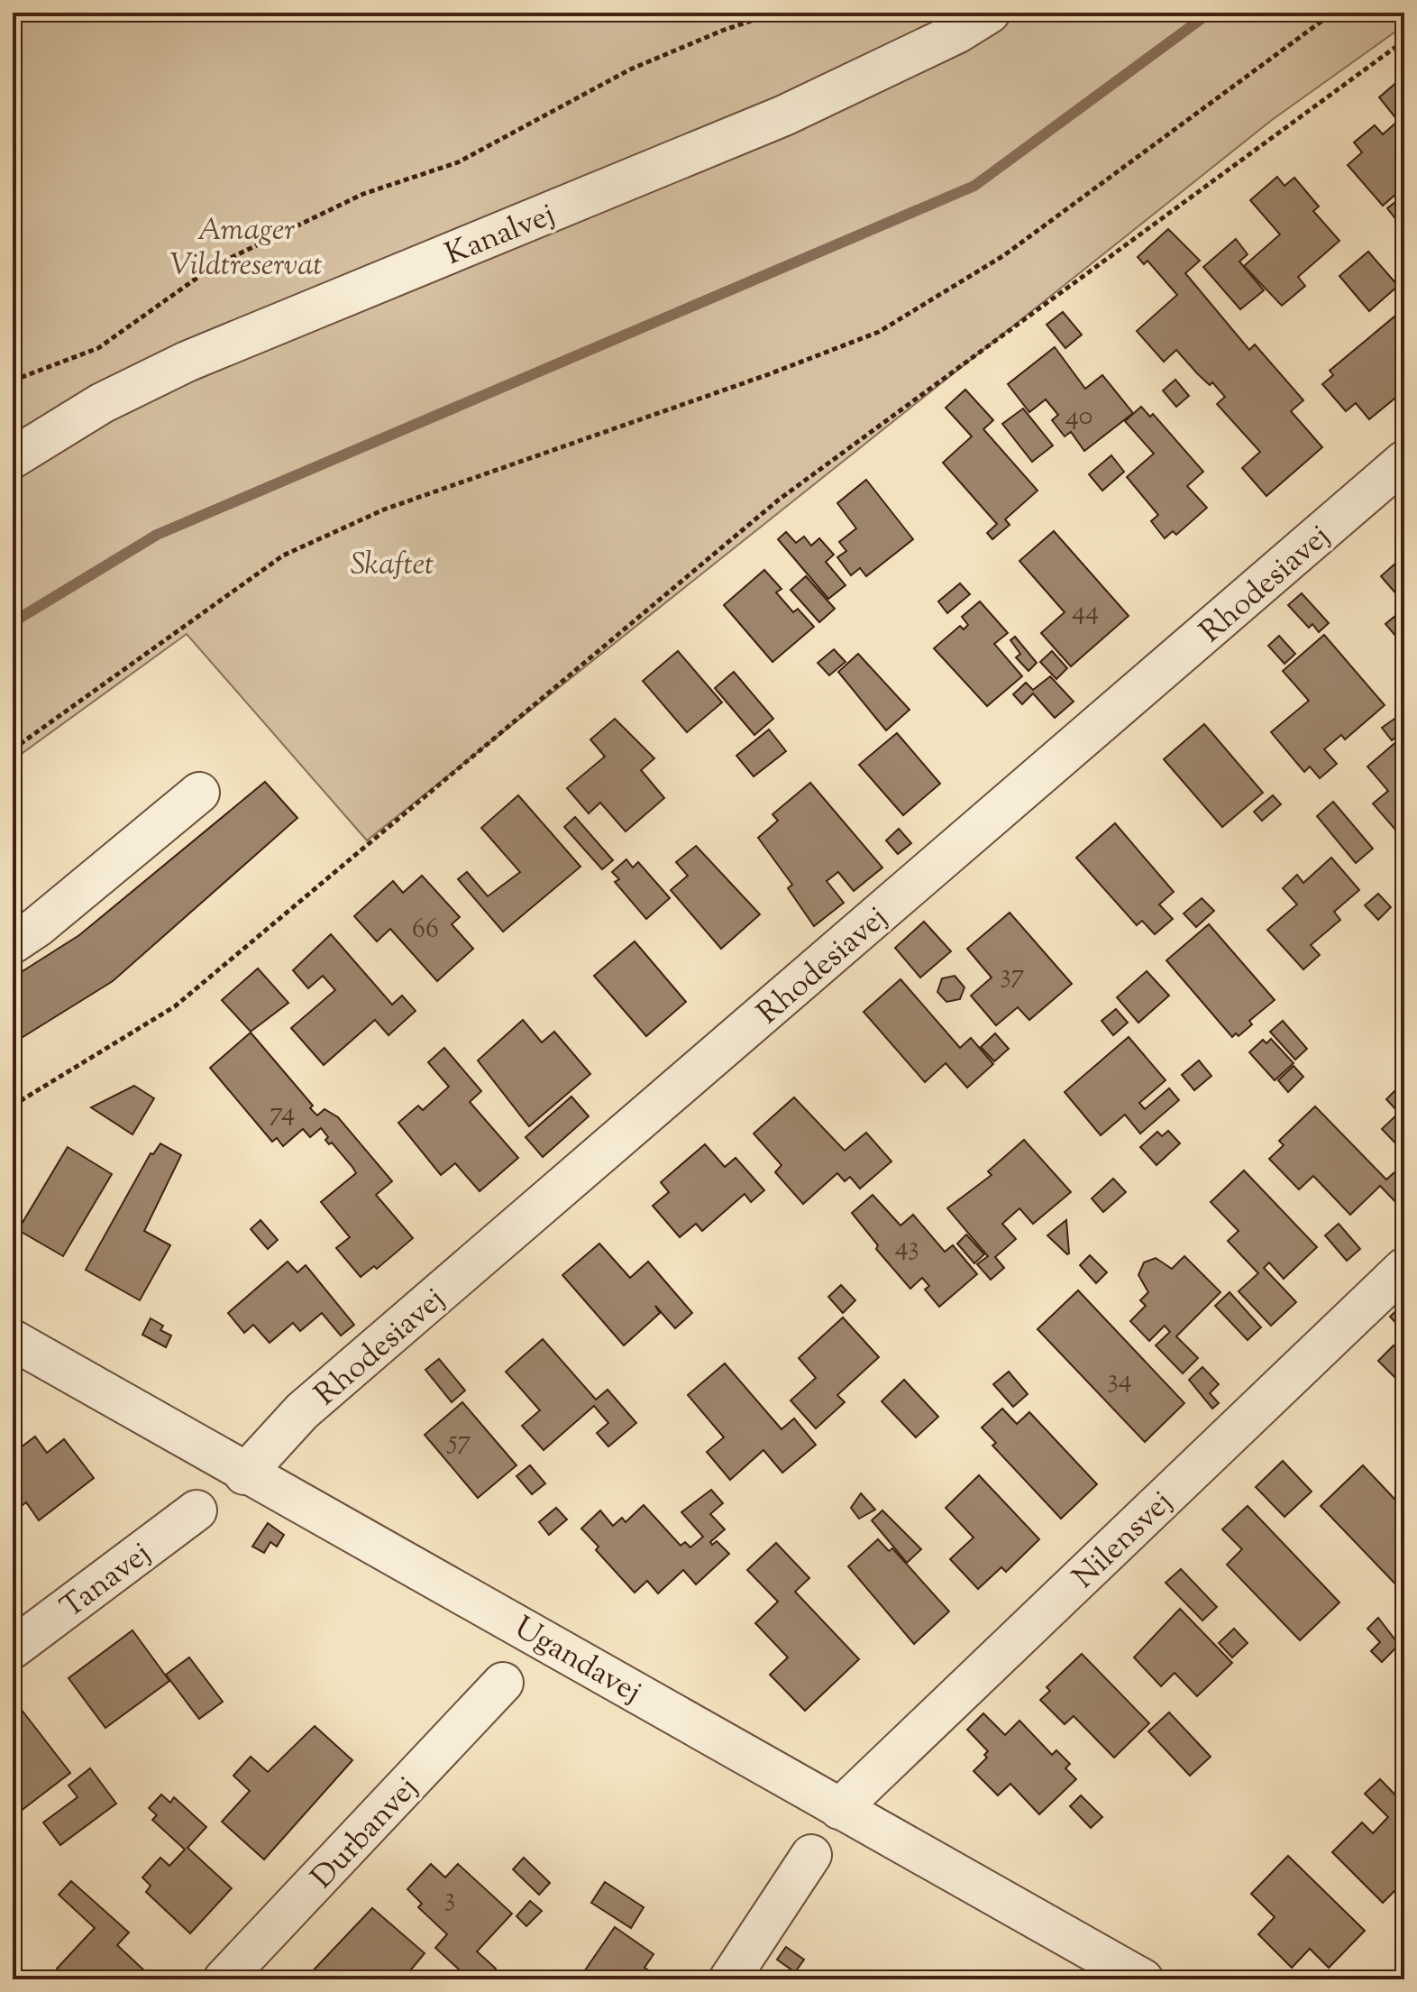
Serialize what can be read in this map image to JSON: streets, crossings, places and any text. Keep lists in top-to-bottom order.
{
  "streets": {
    "street": [
      "Kanalvej",
      "Rhodesiavej",
      "Nilensvej",
      "Tanavej",
      "Ugandavej",
      "Durbanvej"
    ]
  },
  "crossings": [
    ["Rhodesiavej", "Ugandavej"],
    ["Nilensvej", "Ugandavej"]
  ],
  "parks": ["Amager Vildtreservat", "Skaftet"],
  "house_numbers": [
    "40",
    "44",
    "66",
    "37",
    "74",
    "43",
    "34",
    "57",
    "3"
  ]
}
